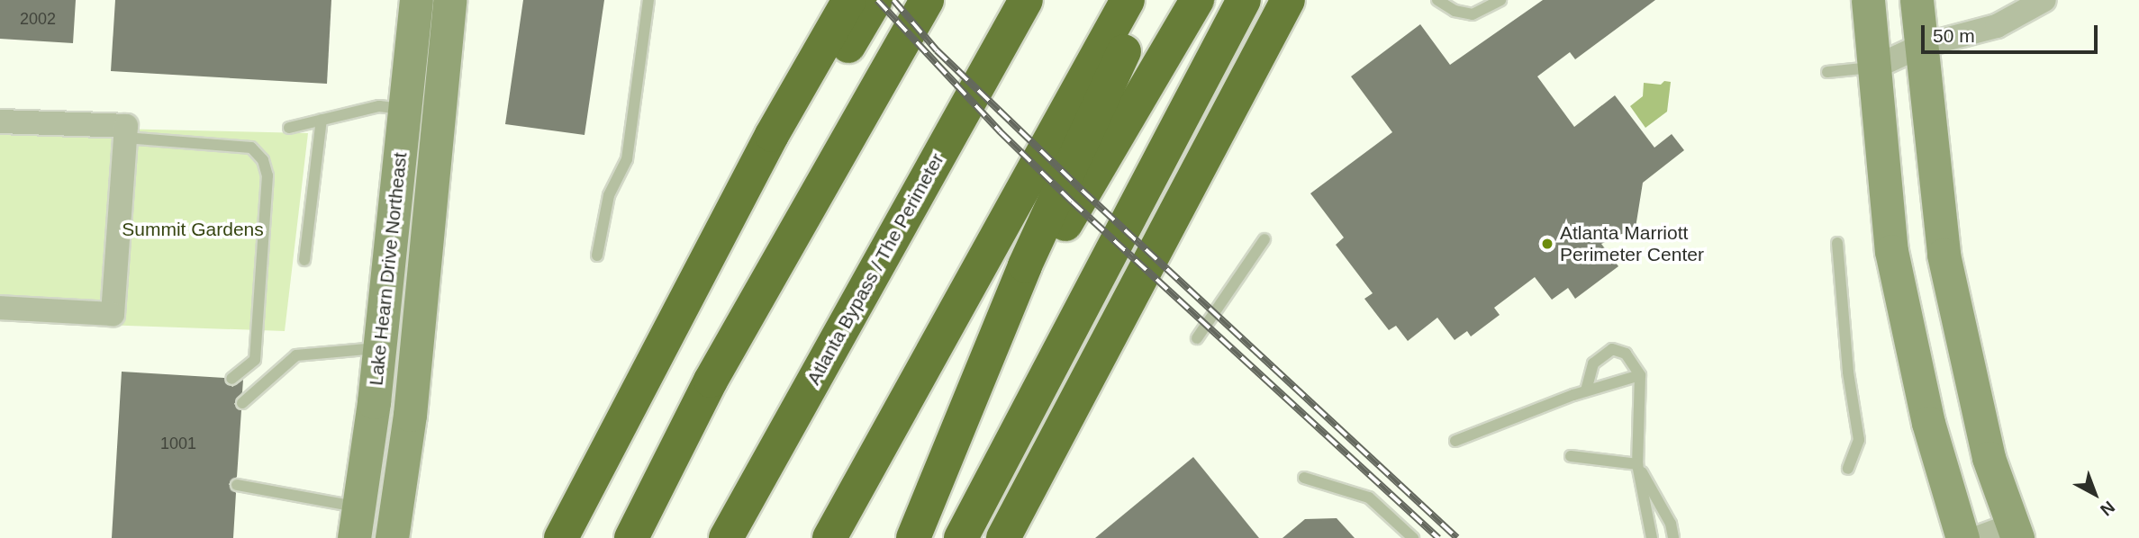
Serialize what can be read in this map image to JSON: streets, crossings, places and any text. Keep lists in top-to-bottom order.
{
  "streets": {
    "highway": ["Atlanta Bypass / The Perimeter"],
    "main road": ["Lake Hearn Drive Northeast"]
  },
  "parks": ["Summit Gardens"],
  "places": ["Atlanta Marriott Perimeter Center"],
  "house_numbers": ["2002", "1001"],
  "scale_bar": "50 m",
  "north": "bottom right"
}
